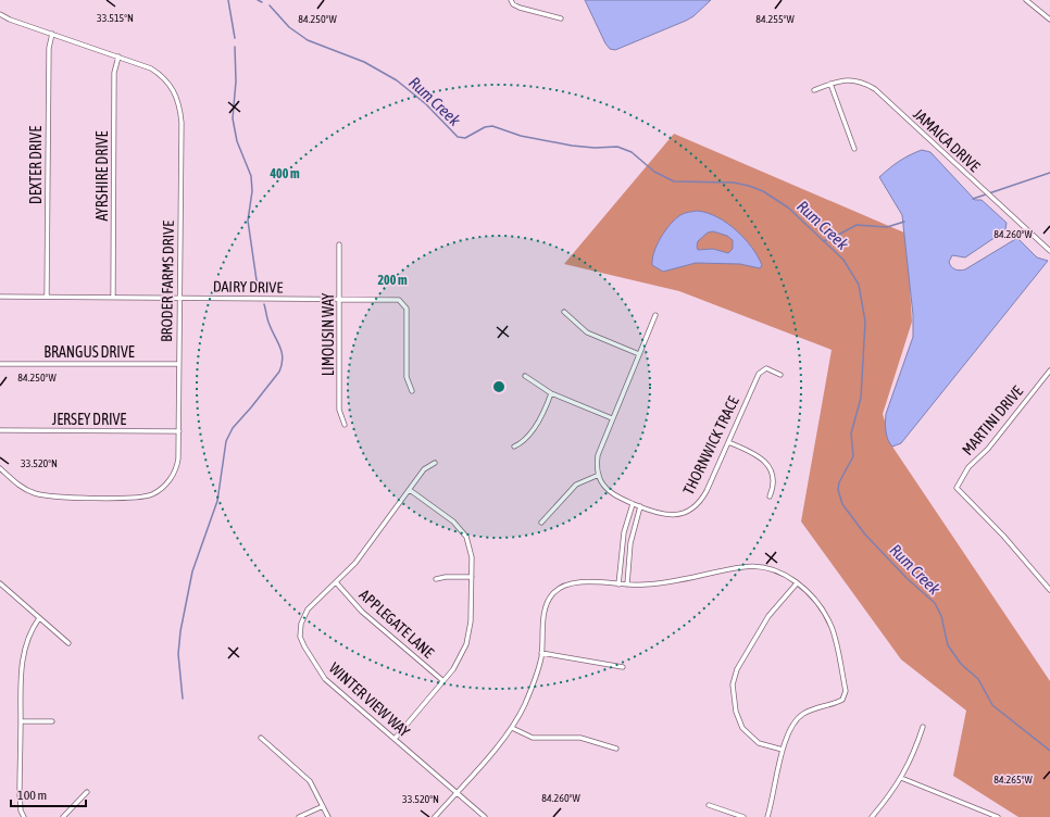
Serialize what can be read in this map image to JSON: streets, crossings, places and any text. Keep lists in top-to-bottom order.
{
  "streets": {
    "street": [
      "JAMAICA DRIVE",
      "DEXTER DRIVE",
      "AYRSHIRE DRIVE",
      "BRODER FARMS DRIVE",
      "DAIRY DRIVE",
      "LIMOUSIN WAY",
      "BRANGUS DRIVE",
      "JERSEY DRIVE",
      "MARTINI DRIVE",
      "THORNWICK TRACE",
      "APPLEGATE LANE",
      "WINTER VIEW WAY"
    ]
  },
  "crossings": [
    ["DEXTER DRIVE", "BRODER FARMS DRIVE"],
    ["DEXTER DRIVE", "DAIRY DRIVE"],
    ["AYRSHIRE DRIVE", "BRODER FARMS DRIVE"],
    ["AYRSHIRE DRIVE", "DAIRY DRIVE"],
    ["BRODER FARMS DRIVE", "DAIRY DRIVE"],
    ["BRODER FARMS DRIVE", "BRANGUS DRIVE"],
    ["BRODER FARMS DRIVE", "JERSEY DRIVE"],
    ["DAIRY DRIVE", "LIMOUSIN WAY"],
    ["APPLEGATE LANE", "WINTER VIEW WAY"]
  ],
  "water": ["Rum Creek"],
  "scale_bar": "100 m",
  "coordinates": [
    "33.515°N",
    "84.250°W",
    "84.255°W",
    "84.260°W",
    "33.520°N",
    "84.265°W"
  ],
  "rings": ["400 m", "200 m"]
}
